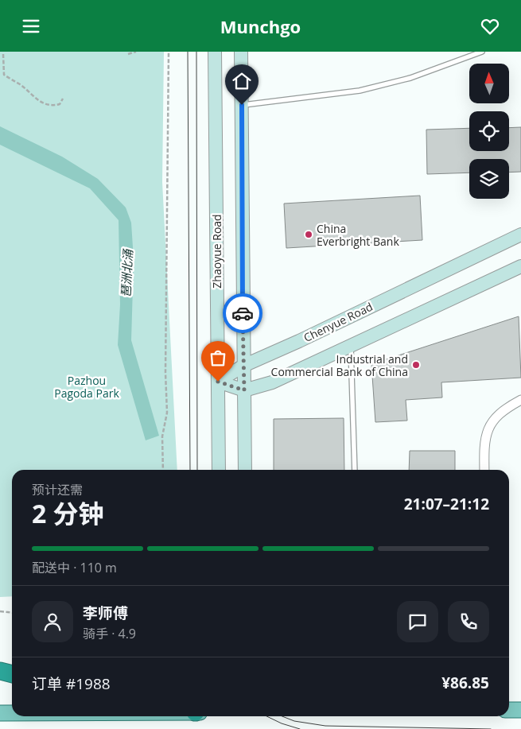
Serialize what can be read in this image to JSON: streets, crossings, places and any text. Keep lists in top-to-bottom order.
{
  "streets": {
    "main road": ["Zhaoyue Road", "Chenyue Road"]
  },
  "crossings": [
    ["Zhaoyue Road", "Chenyue Road"]
  ],
  "water": ["琶洲北涌"],
  "parks": ["Pazhou Pagoda Park"],
  "places": ["China Everbright Bank", "Industrial and Commercial Bank of China"],
  "north": "top",
  "page": {
    "header": "Munchgo",
    "heading": ["2 分钟", "预计还需", "21:07–21:12"],
    "panel": [
      "李师傅",
      "骑手 · 4.9",
      "订单 #1988",
      "¥86.85"
    ],
    "bar": "配送中 · 110 m"
  }
}
